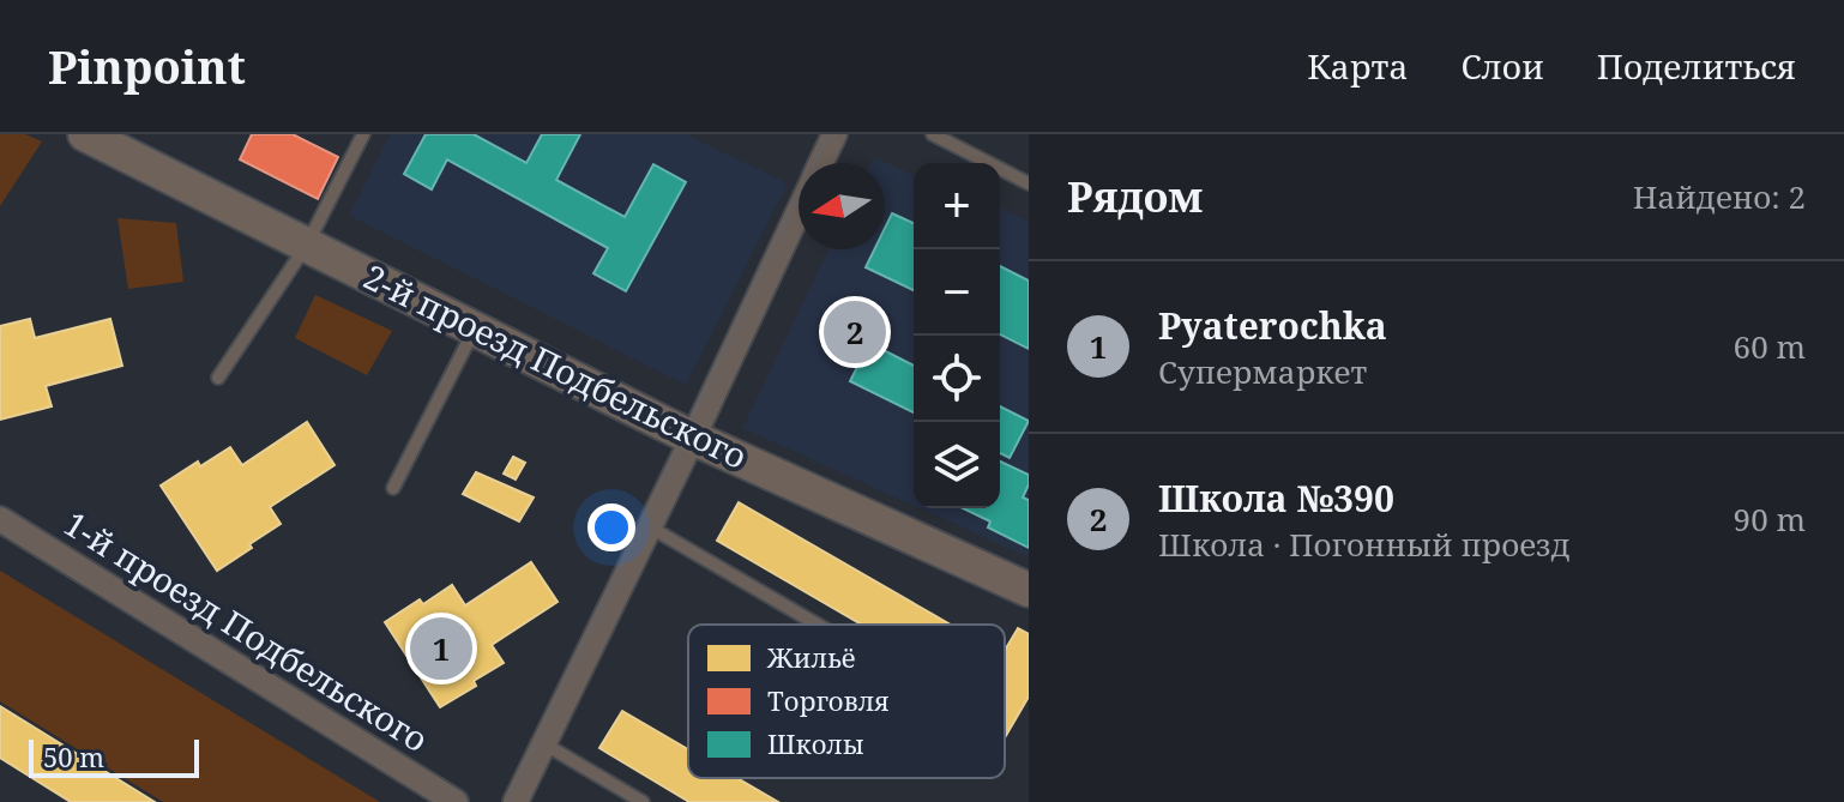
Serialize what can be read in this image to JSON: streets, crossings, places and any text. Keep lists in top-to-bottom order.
{
  "streets": {
    "street": ["2-й проезд Подбельского", "1-й проезд Подбельского"]
  },
  "legend": ["Жильё", "Торговля", "Школы"],
  "scale_bar": "50 m",
  "north": "left",
  "page": {
    "header": "Pinpoint",
    "nav": ["Карта", "Слои", "Поделиться"],
    "heading": ["Рядом", "Найдено: 2"],
    "map_buttons": ["+", "−"],
    "list": [
      {
        "mark": "1",
        "name": "Pyaterochka",
        "note": "Супермаркет",
        "value": "60 m"
      },
      {
        "mark": "2",
        "name": "Школа №390",
        "note": "Школа · Погонный проезд",
        "value": "90 m"
      }
    ],
    "pins": ["2", "1"],
    "scale": "50 m"
  }
}
